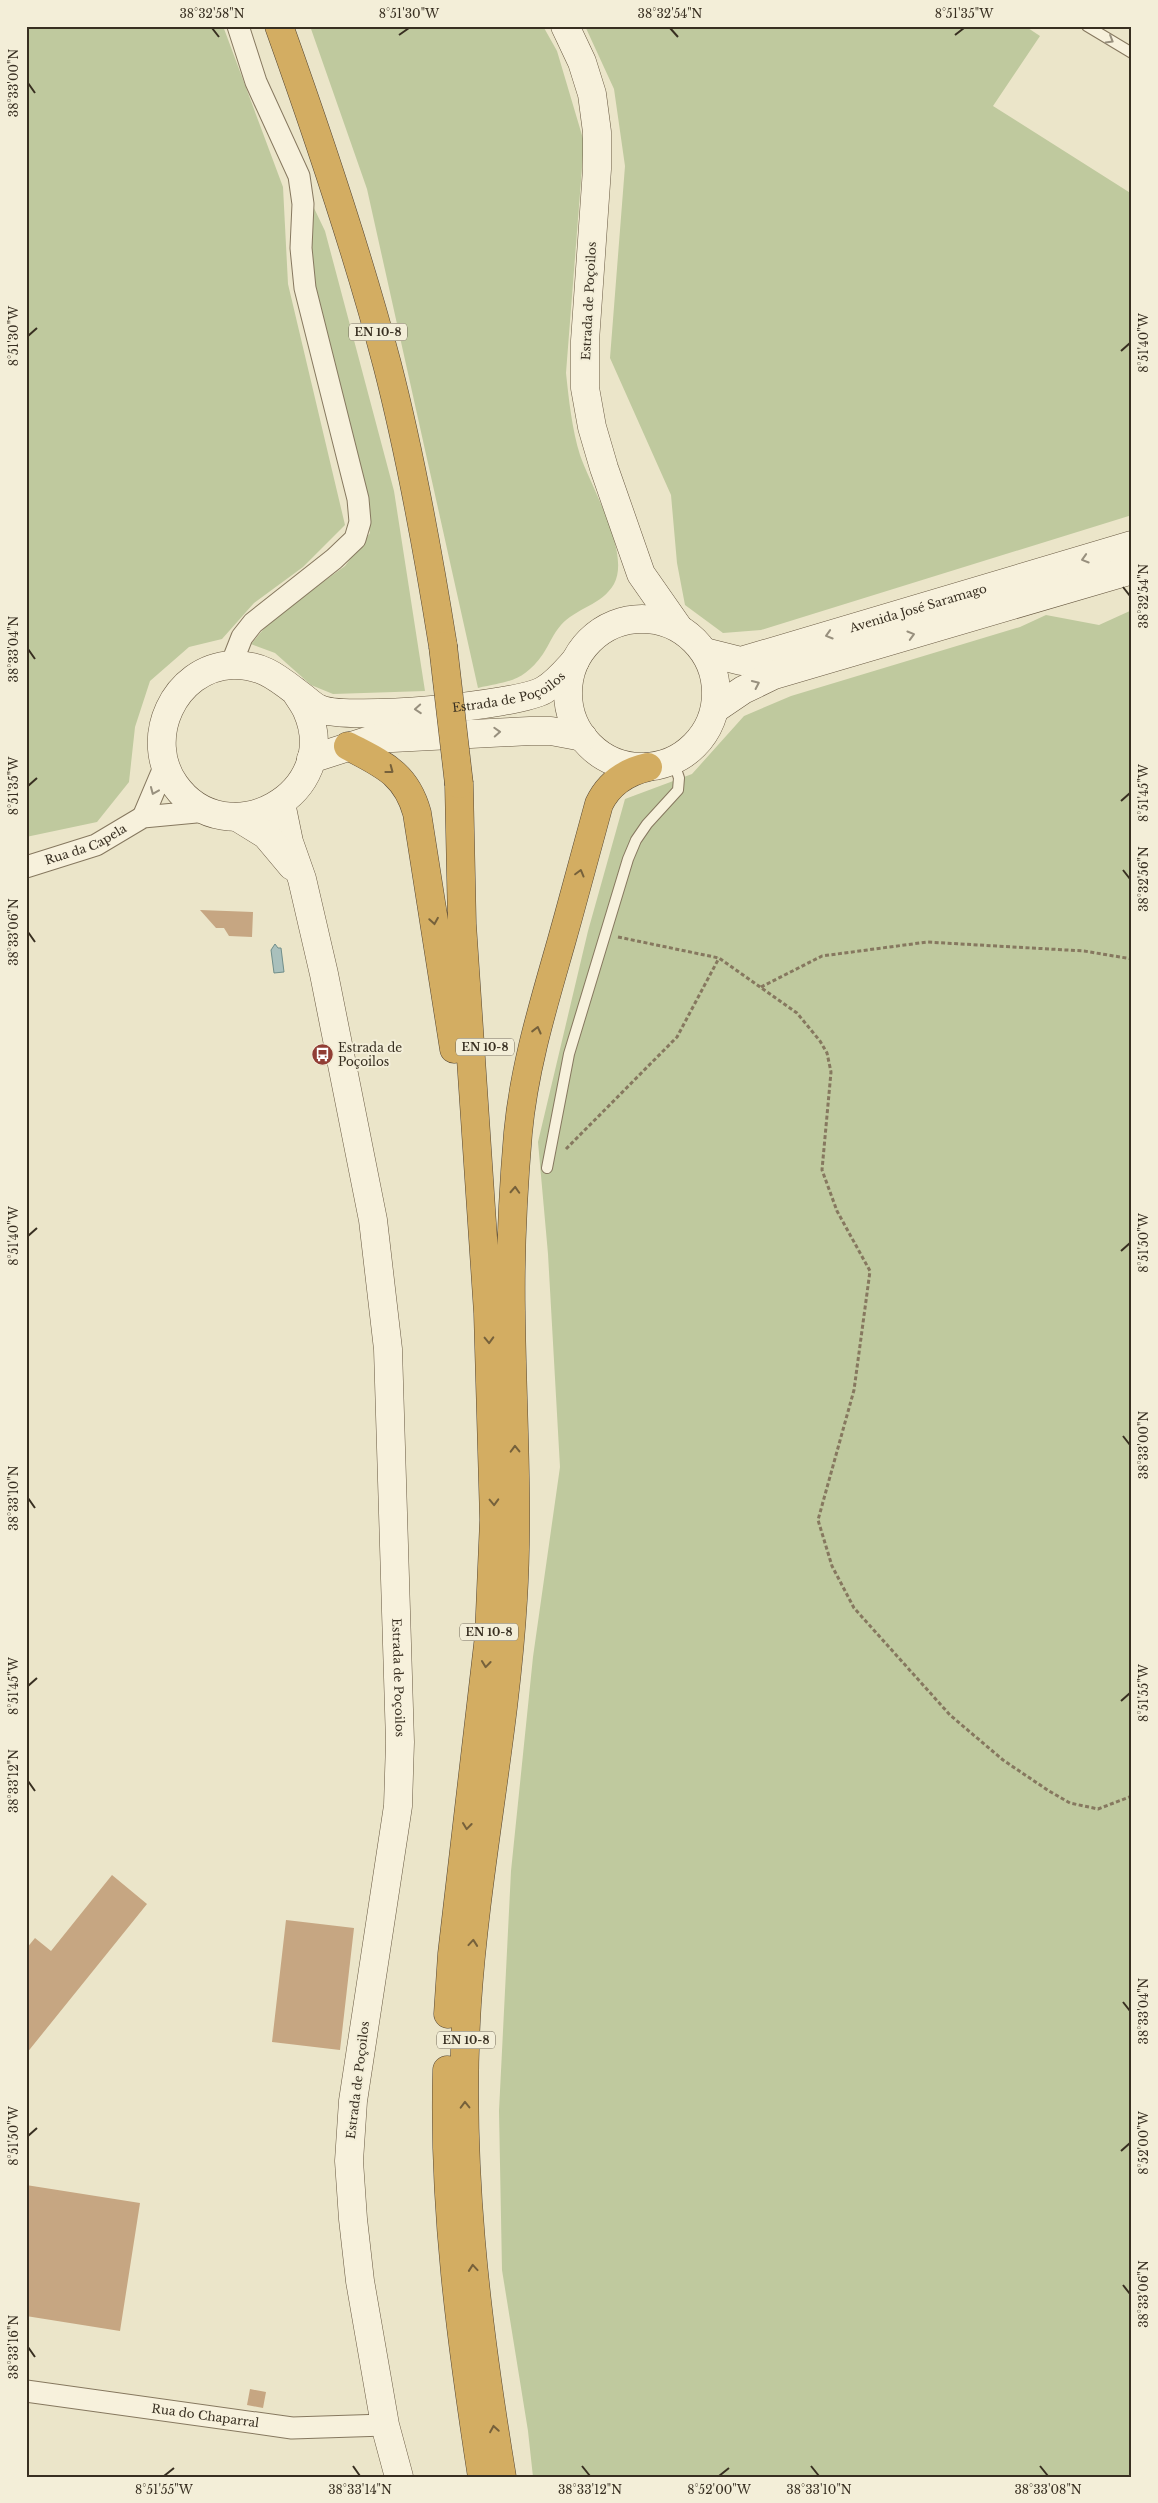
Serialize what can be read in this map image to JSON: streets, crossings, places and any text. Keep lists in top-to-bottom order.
{
  "streets": {
    "highway": ["EN 10-8"],
    "street": [
      "Estrada de Poçoilos",
      "Avenida José Saramago",
      "Rua da Capela",
      "Rua do Chaparral"
    ]
  },
  "crossings": [
    ["Estrada de Poçoilos", "Avenida José Saramago"],
    ["Estrada de Poçoilos", "Rua da Capela"],
    ["Estrada de Poçoilos", "Rua do Chaparral"]
  ],
  "places": {
    "bus stop": ["Estrada de Poçoilos"]
  },
  "coordinates": [
    "38°32'58\"N",
    "8°51'30\"W",
    "38°32'54\"N",
    "8°51'35\"W",
    "38°33'00\"N",
    "8°51'40\"W",
    "38°33'04\"N",
    "8°51'45\"W",
    "38°32'56\"N",
    "38°33'06\"N",
    "8°51'50\"W",
    "38°33'10\"N",
    "8°51'55\"W",
    "38°33'12\"N",
    "8°52'00\"W",
    "38°33'16\"N",
    "38°33'14\"N",
    "38°33'08\"N"
  ]
}
